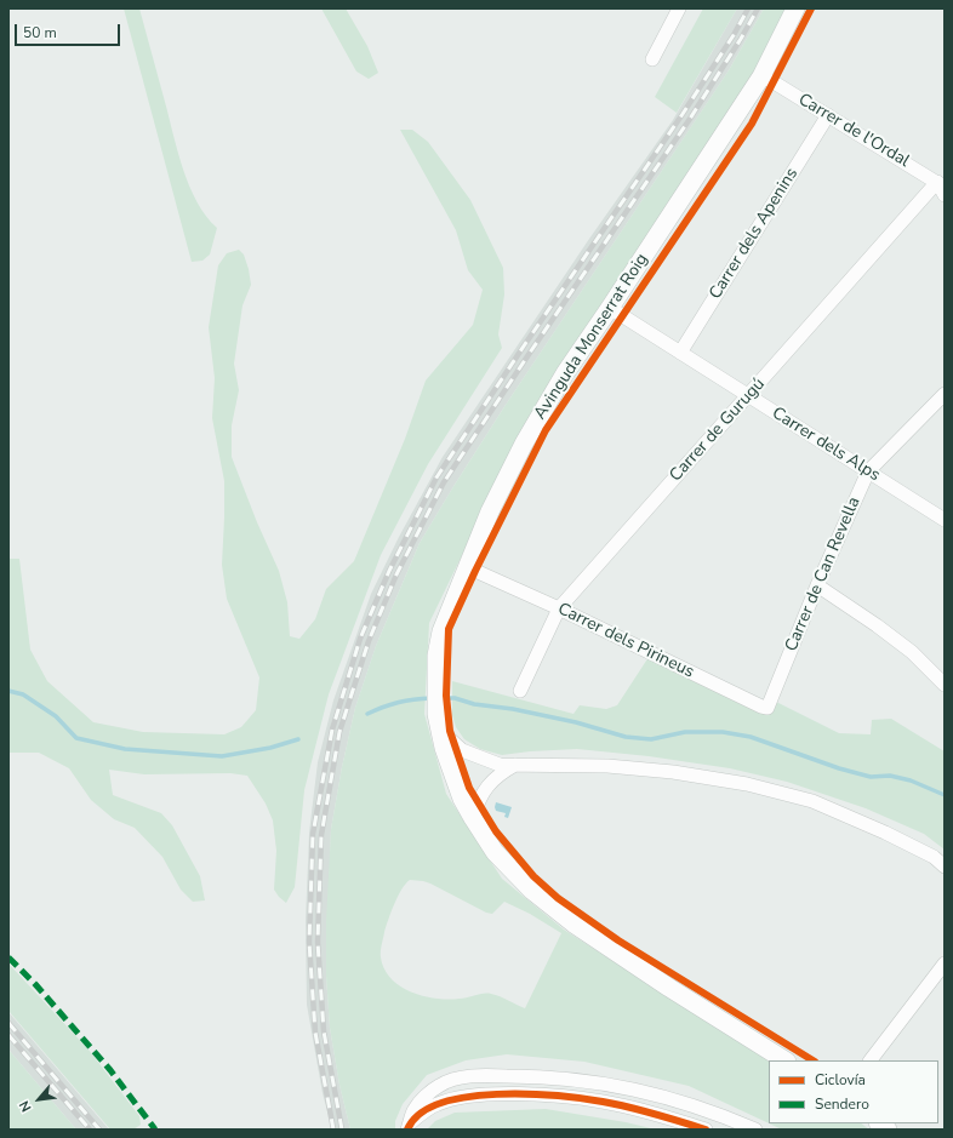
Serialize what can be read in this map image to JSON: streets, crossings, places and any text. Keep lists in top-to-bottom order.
{
  "streets": {
    "street": [
      "Carrer de l'Ordal",
      "Carrer dels Apenins",
      "Avinguda Monserrat Roig",
      "Carrer de Gurugú",
      "Carrer dels Alps",
      "Carrer de Can Revella",
      "Carrer dels Pirineus"
    ]
  },
  "crossings": [
    ["Carrer de l'Ordal", "Carrer dels Apenins"],
    ["Carrer de l'Ordal", "Avinguda Monserrat Roig"],
    ["Carrer de l'Ordal", "Carrer de Gurugú"],
    ["Carrer dels Apenins", "Carrer dels Alps"],
    ["Avinguda Monserrat Roig", "Carrer dels Alps"],
    ["Carrer de Gurugú", "Carrer dels Alps"],
    ["Carrer de Gurugú", "Carrer dels Pirineus"],
    ["Carrer dels Alps", "Carrer de Can Revella"],
    ["Carrer de Can Revella", "Carrer dels Pirineus"]
  ],
  "legend": ["Ciclovía", "Sendero"],
  "scale_bar": "50 m",
  "north": "bottom left"
}
